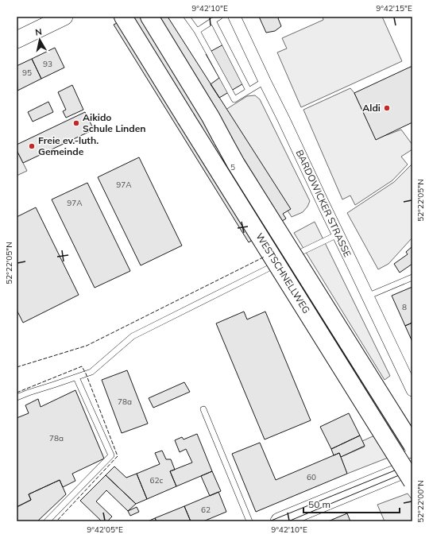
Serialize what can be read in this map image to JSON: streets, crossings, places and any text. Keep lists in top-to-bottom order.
{
  "streets": {
    "highway": ["WESTSCHNELLWEG"],
    "street": ["BARDOWICKER STRASSE"]
  },
  "places": ["Aldi", "Aikido Schule Linden", "Freie ev.-luth. Gemeinde"],
  "house_numbers": [
    "93",
    "95",
    "5",
    "97A",
    "97A",
    "8",
    "78a",
    "78a",
    "60",
    "62c",
    "62"
  ],
  "scale_bar": "50 m",
  "north": "top",
  "coordinates": [
    "9°42'10\"E",
    "9°42'15\"E",
    "52°22'05\"N",
    "52°22'00\"N",
    "9°42'05\"E"
  ]
}
